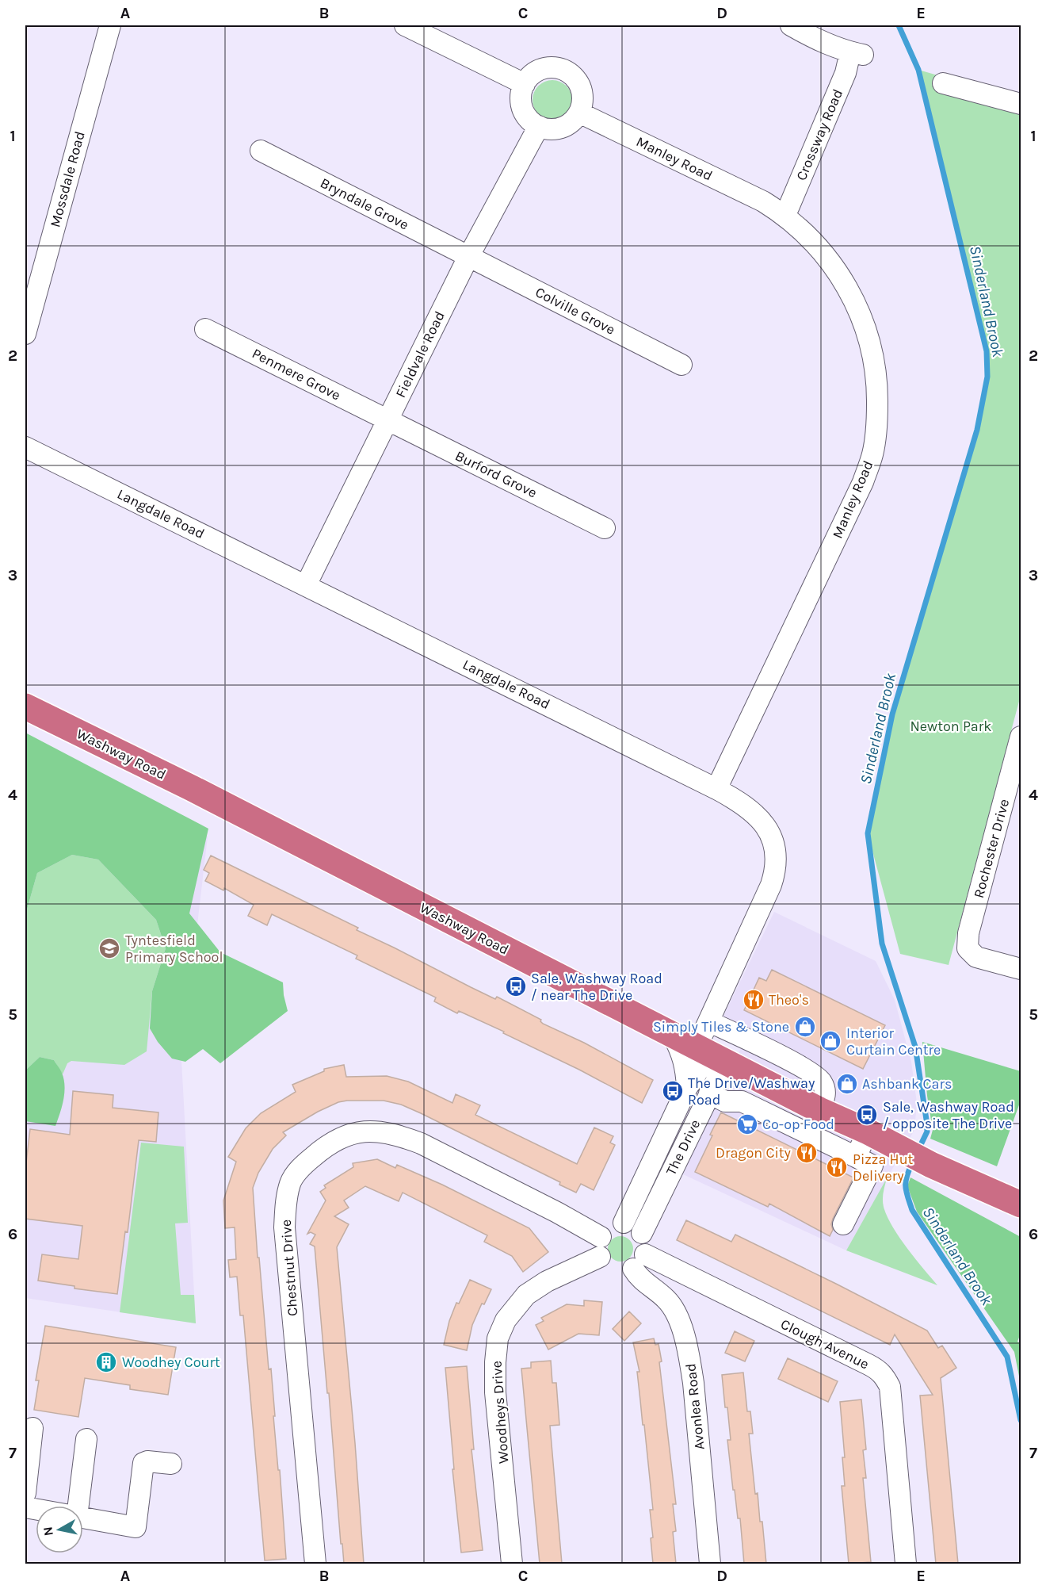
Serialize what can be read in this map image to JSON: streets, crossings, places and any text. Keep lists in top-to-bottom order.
{
  "streets": {
    "highway": ["Washway Road"],
    "street": [
      "Crossway Road",
      "Manley Road",
      "Mossdale Road",
      "Bryndale Grove",
      "Colville Grove",
      "Fieldvale Road",
      "Penmere Grove",
      "Burford Grove",
      "Langdale Road",
      "Rochester Drive",
      "The Drive",
      "Chestnut Drive",
      "Clough Avenue",
      "Avonlea Road",
      "Woodheys Drive"
    ]
  },
  "crossings": [
    ["Crossway Road", "Manley Road"],
    ["Manley Road", "Fieldvale Road"],
    ["Manley Road", "Langdale Road"],
    ["Bryndale Grove", "Colville Grove"],
    ["Bryndale Grove", "Fieldvale Road"],
    ["Colville Grove", "Fieldvale Road"],
    ["Fieldvale Road", "Penmere Grove"],
    ["Fieldvale Road", "Burford Grove"],
    ["Fieldvale Road", "Langdale Road"],
    ["Penmere Grove", "Burford Grove"],
    ["Langdale Road", "Washway Road"],
    ["Langdale Road", "The Drive"],
    ["Washway Road", "The Drive"],
    ["The Drive", "Chestnut Drive"],
    ["The Drive", "Clough Avenue"],
    ["The Drive", "Avonlea Road"],
    ["The Drive", "Woodheys Drive"],
    ["Chestnut Drive", "Clough Avenue"],
    ["Chestnut Drive", "Avonlea Road"],
    ["Chestnut Drive", "Woodheys Drive"],
    ["Clough Avenue", "Avonlea Road"],
    ["Clough Avenue", "Woodheys Drive"],
    ["Avonlea Road", "Woodheys Drive"]
  ],
  "water": ["Sinderland Brook"],
  "parks": ["Newton Park"],
  "places": {
    "school or university": ["Tyntesfield Primary School"],
    "bus stop": ["Sale, Washway Road / near The Drive", "The Drive/Washway Road", "Sale, Washway Road / opposite The Drive"],
    "restaurant": ["Theo's", "Dragon City", "Pizza Hut Delivery"],
    "shop": ["Simply Tiles & Stone", "Interior Curtain Centre", "Ashbank Cars"],
    "supermarket": ["Co-op Food"],
    "building": ["Woodhey Court"]
  },
  "north": "left",
  "grid": {
    "columns": [
      "A",
      "B",
      "C",
      "D",
      "E"
    ],
    "rows": [
      "1",
      "2",
      "3",
      "4",
      "5",
      "6",
      "7"
    ]
  }
}
